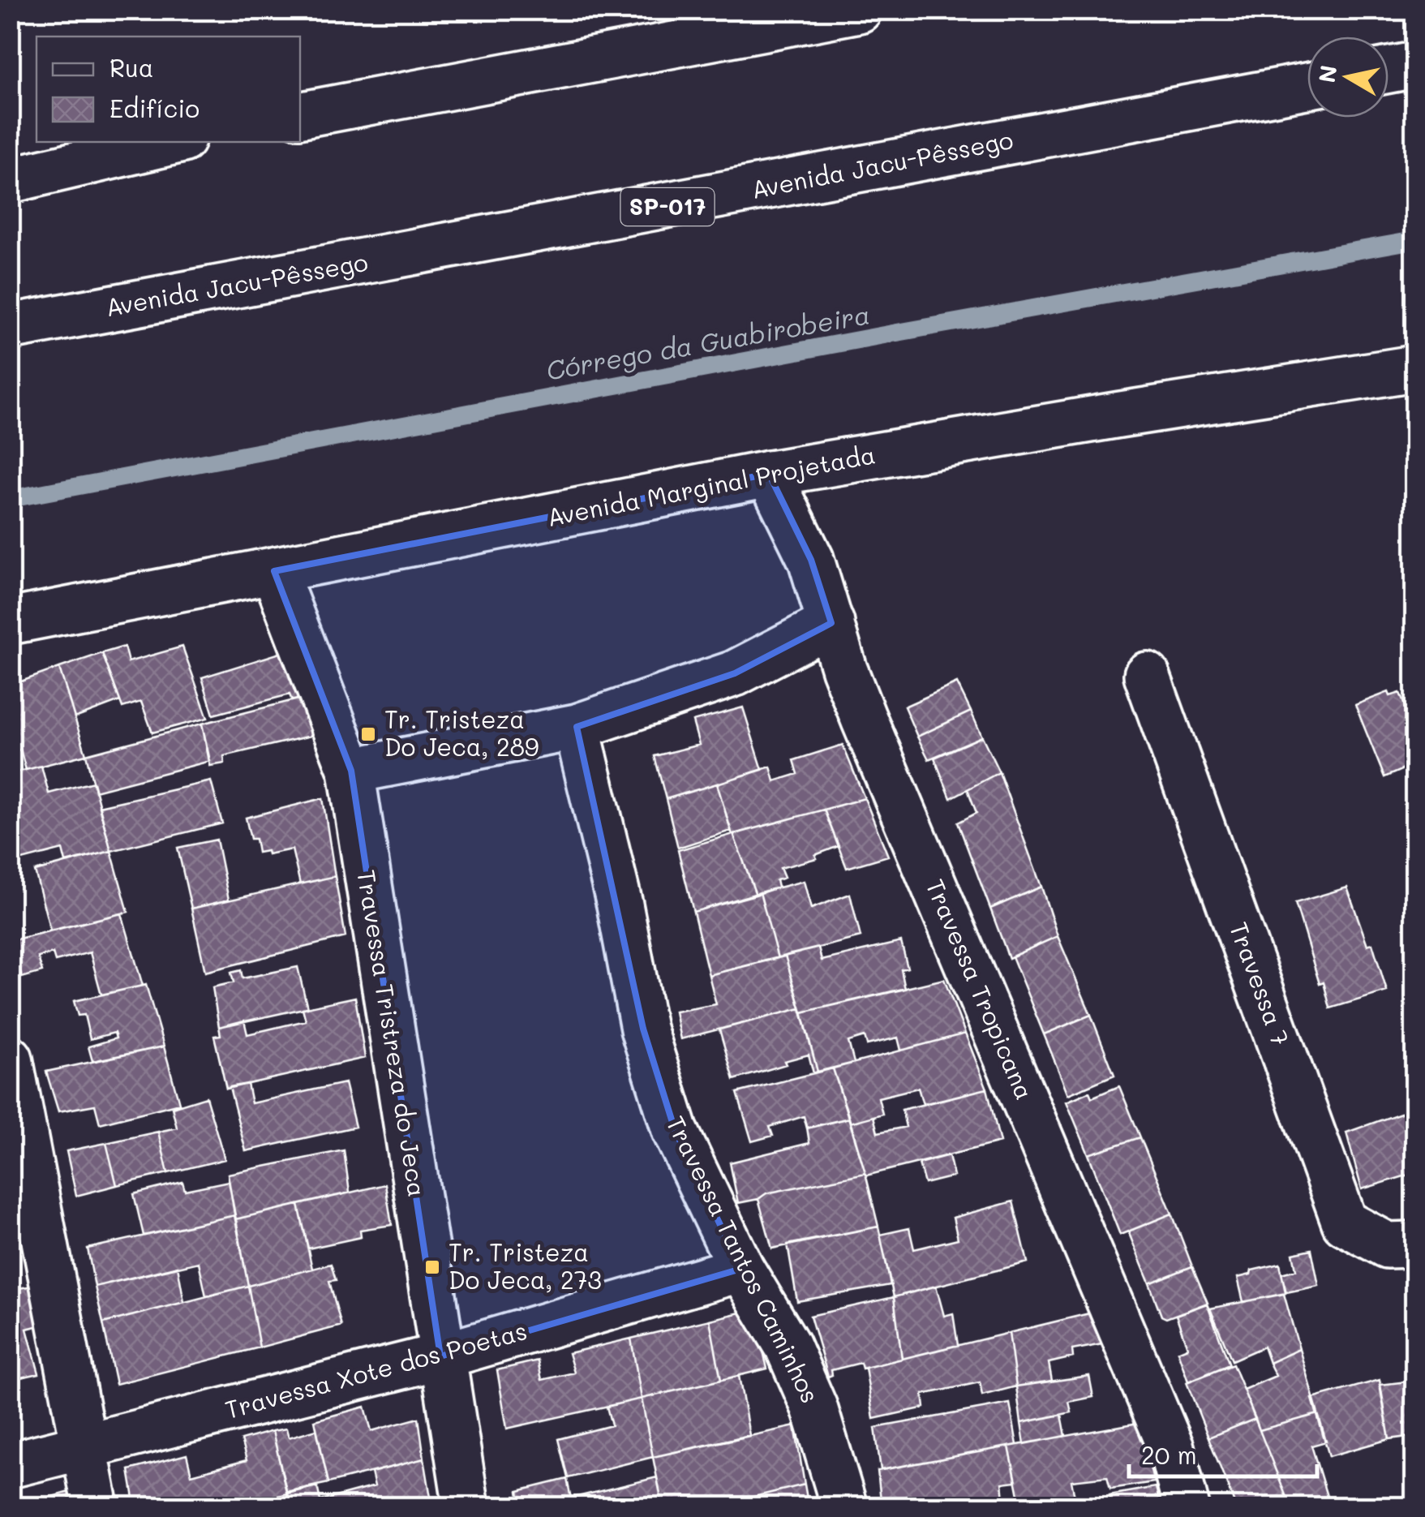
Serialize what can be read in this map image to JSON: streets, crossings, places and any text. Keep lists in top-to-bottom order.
{
  "streets": {
    "main road": [
      "Avenida Jacu-Pêssego",
      "SP-017",
      "Avenida Marginal Projetada",
      "Travessa 7",
      "Travessa Tropicana",
      "Travessa Tristreza do Jeca",
      "Travessa Tantos Caminhos",
      "Travessa Xote dos Poetas"
    ]
  },
  "crossings": [
    ["Avenida Marginal Projetada", "Travessa Tropicana"],
    ["Avenida Marginal Projetada", "Travessa Tristreza do Jeca"],
    ["Travessa Tristreza do Jeca", "Travessa Xote dos Poetas"],
    ["Travessa Tantos Caminhos", "Travessa Xote dos Poetas"]
  ],
  "water": ["Córrego da Guabirobeira"],
  "places": {
    "transit": ["Tr. Tristeza Do Jeca, 289", "Tr. Tristeza Do Jeca, 273"]
  },
  "legend": ["Rua", "Edifício"],
  "scale_bar": "20 m",
  "north": "left"
}
